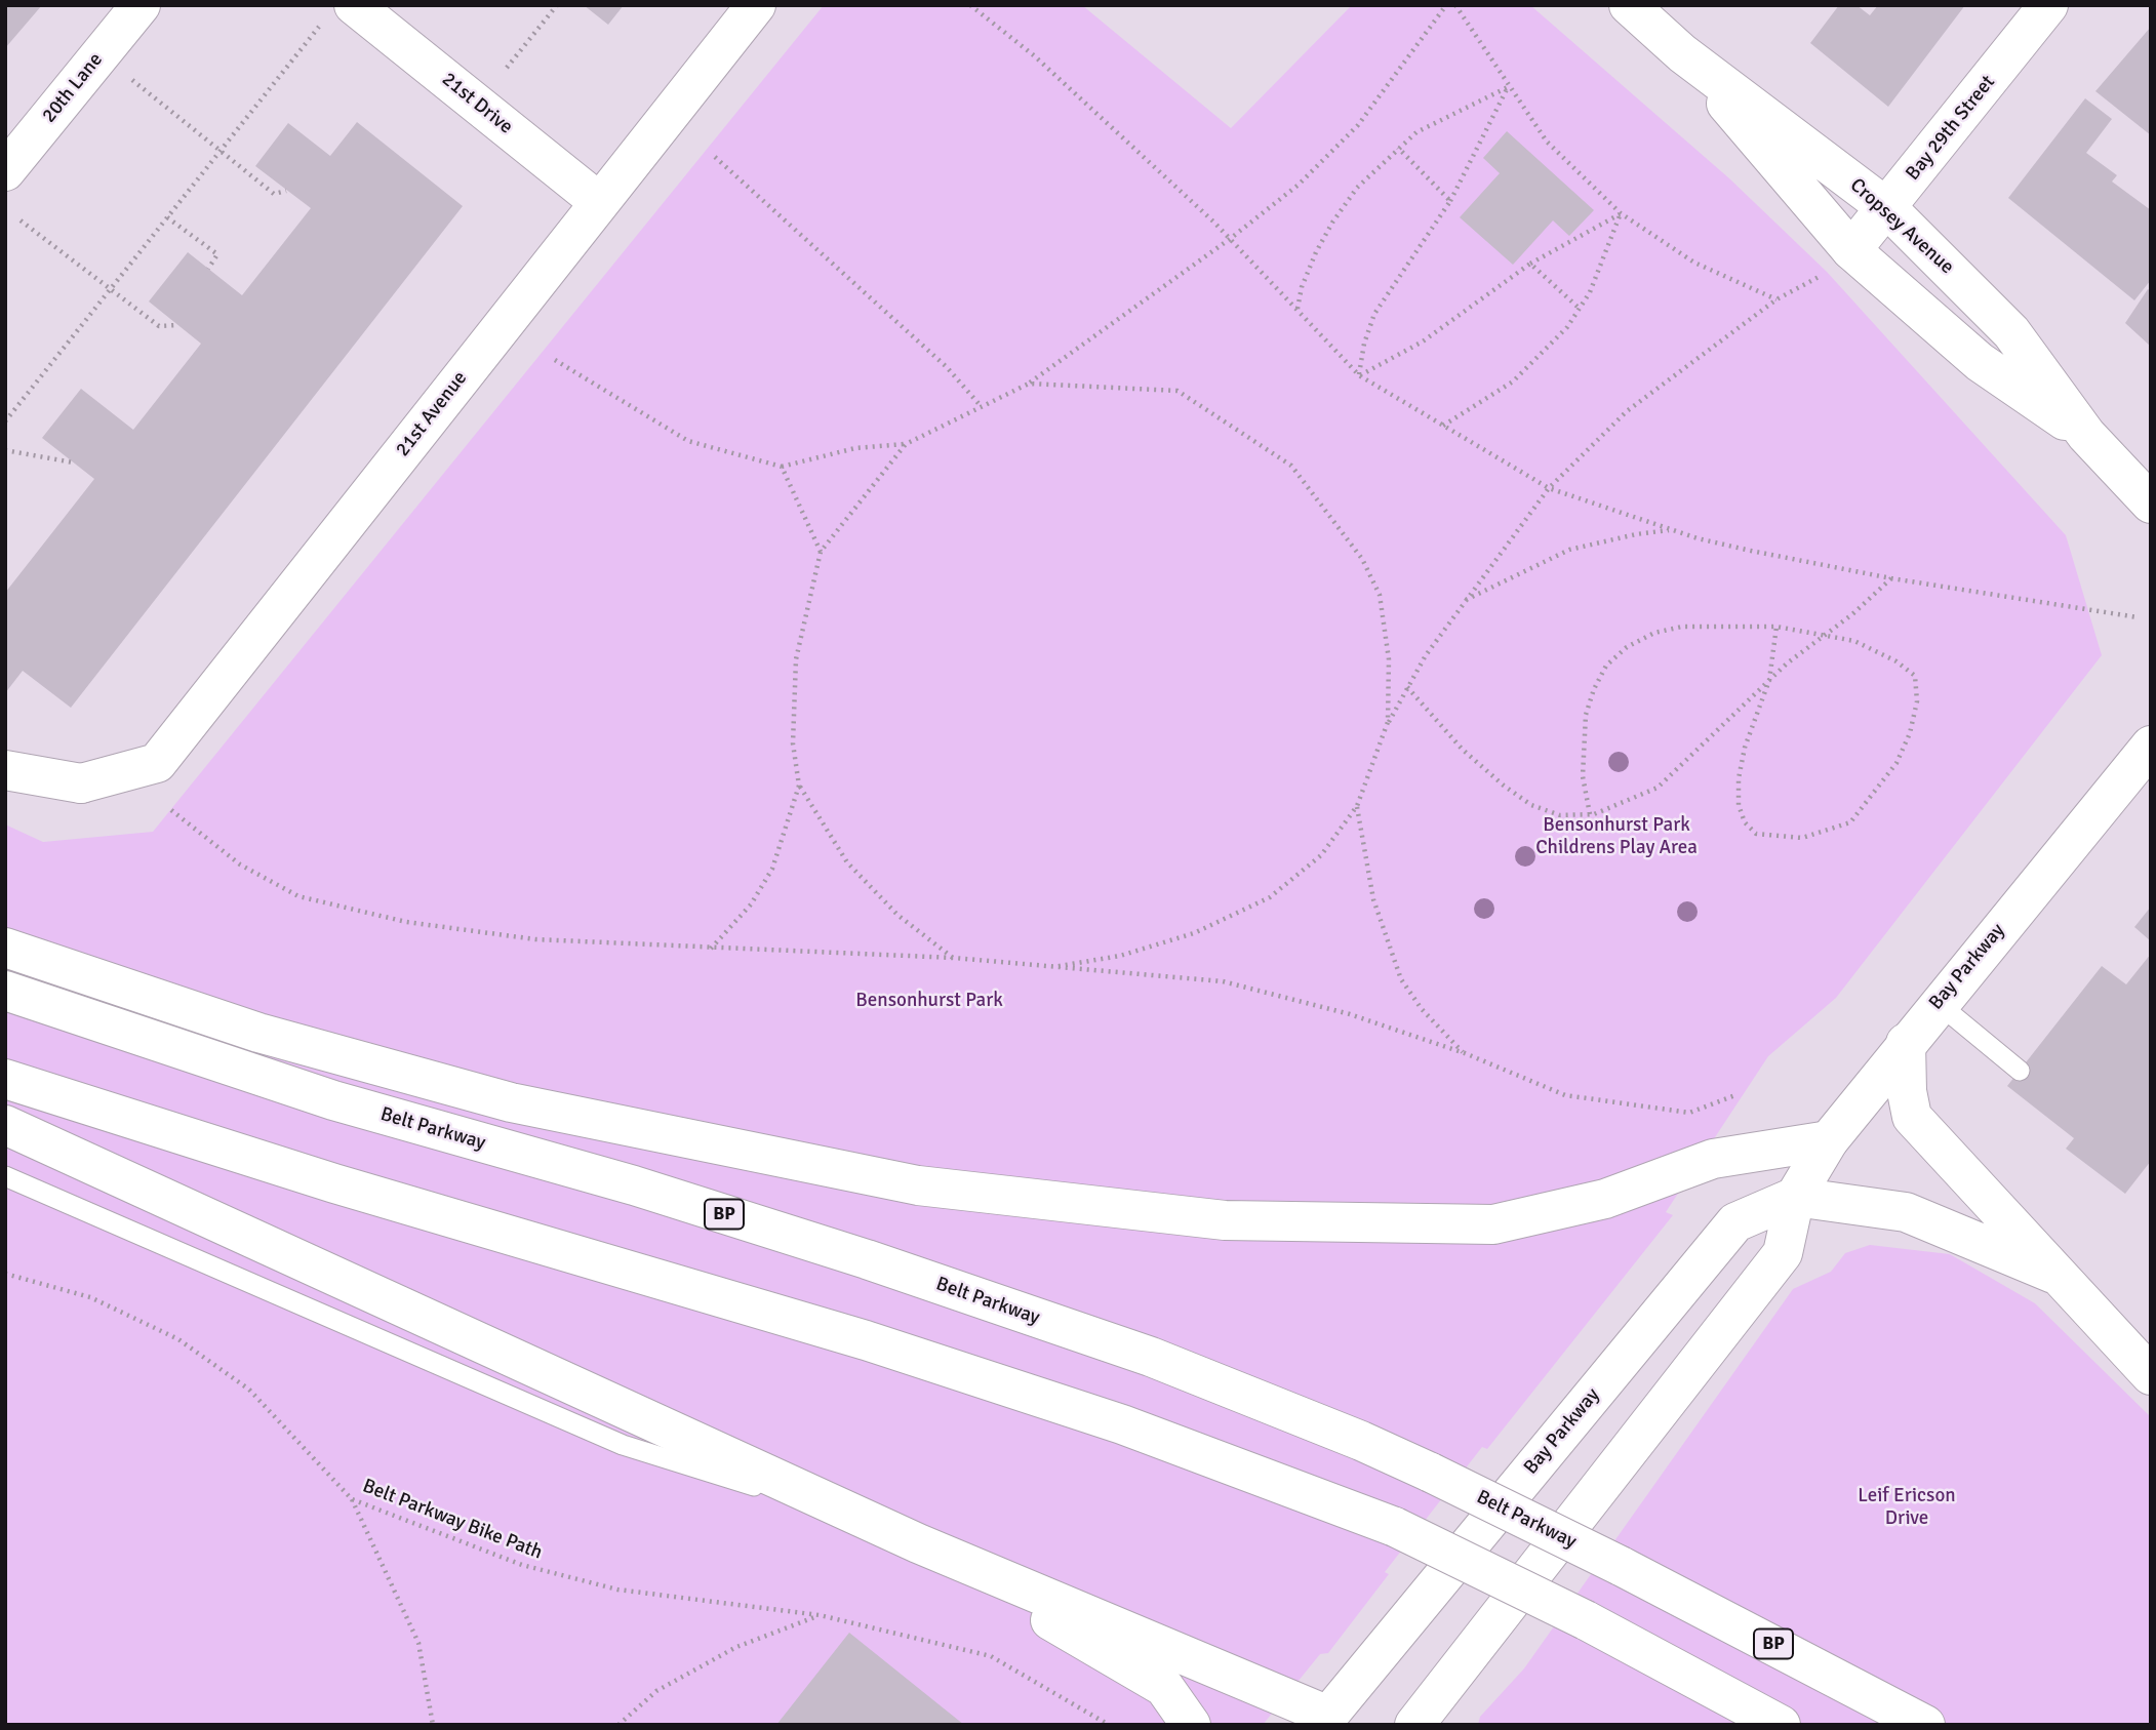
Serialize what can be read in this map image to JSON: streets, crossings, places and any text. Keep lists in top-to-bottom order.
{
  "streets": {
    "main road": [
      "20th Lane",
      "21st Drive",
      "Bay 29th Street",
      "Cropsey Avenue",
      "21st Avenue",
      "Bay Parkway",
      "Belt Parkway",
      "BP"
    ],
    "path": ["Belt Parkway Bike Path"]
  },
  "crossings": [
    ["21st Drive", "21st Avenue"],
    ["Bay 29th Street", "Cropsey Avenue"]
  ],
  "parks": ["Bensonhurst Park Childrens Play Area", "Bensonhurst Park", "Leif Ericson Drive"]
}
